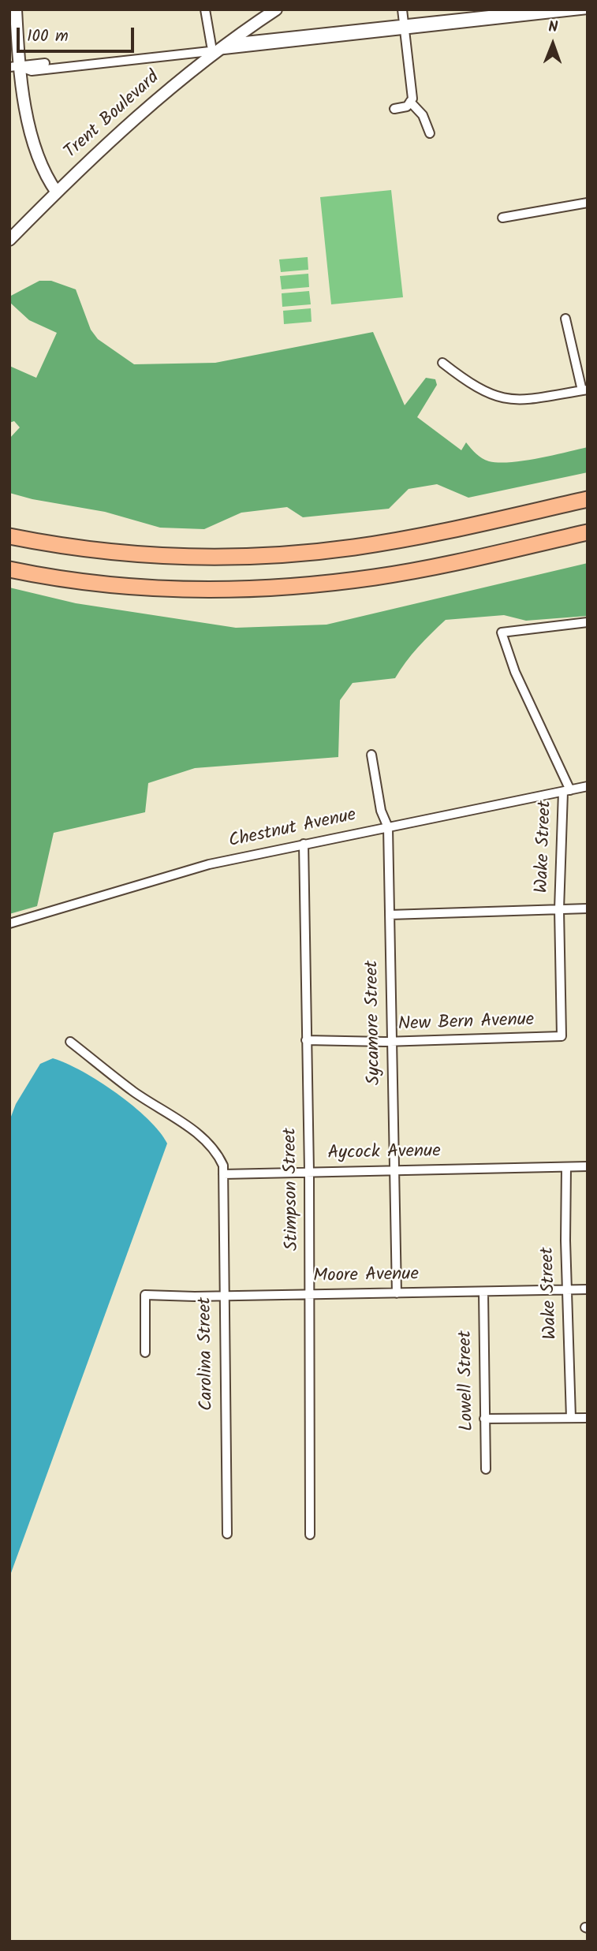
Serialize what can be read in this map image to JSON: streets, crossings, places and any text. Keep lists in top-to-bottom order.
{
  "streets": {
    "street": [
      "Trent Boulevard",
      "Chestnut Avenue",
      "Wake Street",
      "Sycamore Street",
      "New Bern Avenue",
      "Aycock Avenue",
      "Stimpson Street",
      "Moore Avenue",
      "Carolina Street",
      "Lowell Street"
    ]
  },
  "crossings": [
    ["Chestnut Avenue", "Wake Street"],
    ["Chestnut Avenue", "Sycamore Street"],
    ["Chestnut Avenue", "Stimpson Street"],
    ["Wake Street", "New Bern Avenue"],
    ["Wake Street", "Aycock Avenue"],
    ["Wake Street", "Moore Avenue"],
    ["Sycamore Street", "New Bern Avenue"],
    ["Sycamore Street", "Aycock Avenue"],
    ["Sycamore Street", "Moore Avenue"],
    ["New Bern Avenue", "Stimpson Street"],
    ["Aycock Avenue", "Stimpson Street"],
    ["Aycock Avenue", "Carolina Street"],
    ["Stimpson Street", "Moore Avenue"],
    ["Moore Avenue", "Carolina Street"],
    ["Moore Avenue", "Lowell Street"]
  ],
  "scale_bar": "100 m",
  "north": "top"
}
